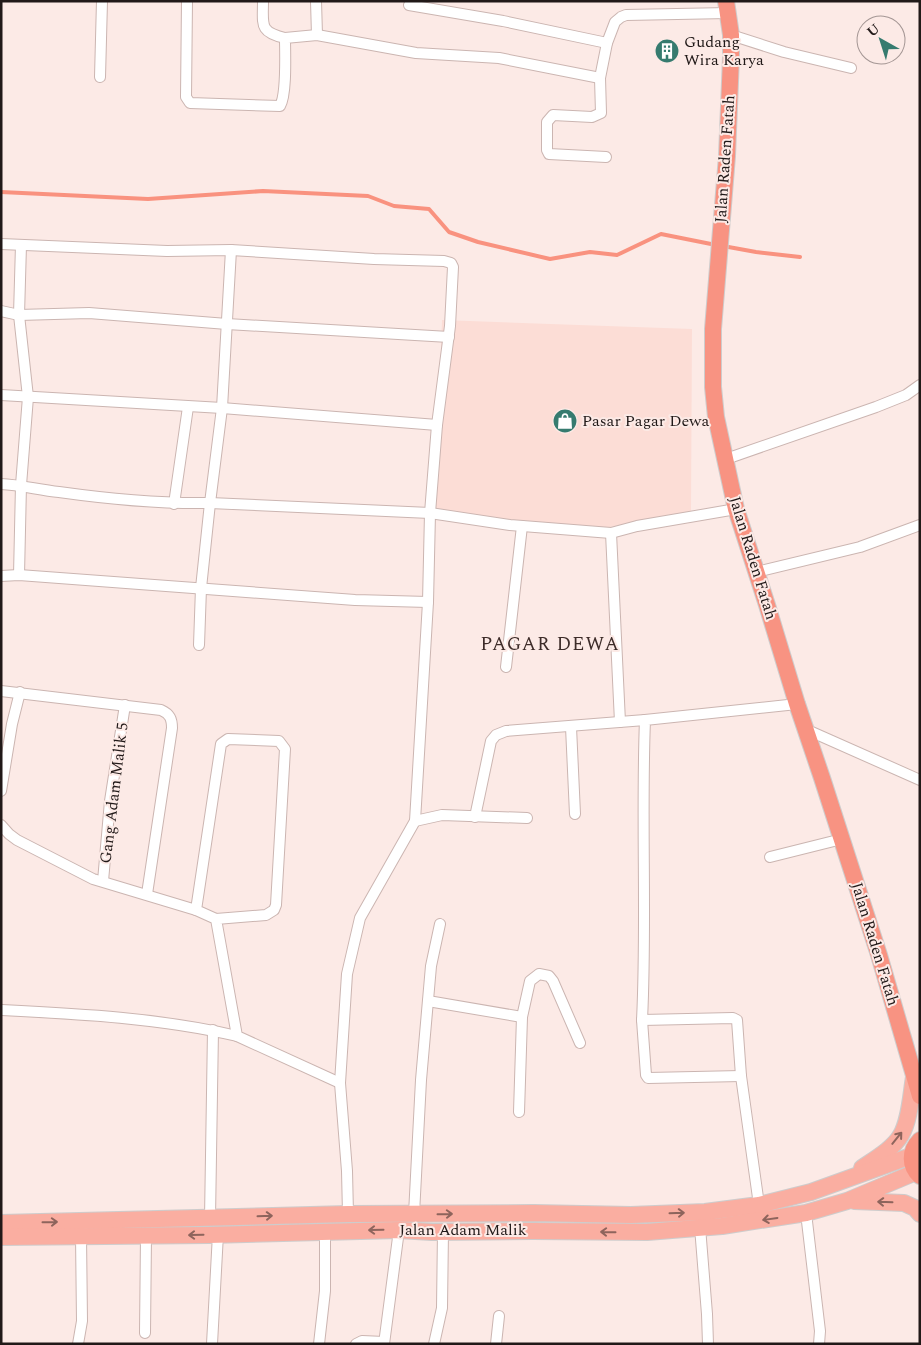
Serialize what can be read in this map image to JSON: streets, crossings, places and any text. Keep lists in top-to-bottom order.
{
  "streets": {
    "highway": ["Jalan Raden Fatah"],
    "main road": ["Jalan Adam Malik"],
    "street": ["Gang Adam Malik 5"]
  },
  "districts": ["PAGAR DEWA"],
  "places": {
    "building": ["Gudang Wira Karya"],
    "shop": ["Pasar Pagar Dewa"]
  },
  "north": "top left"
}
